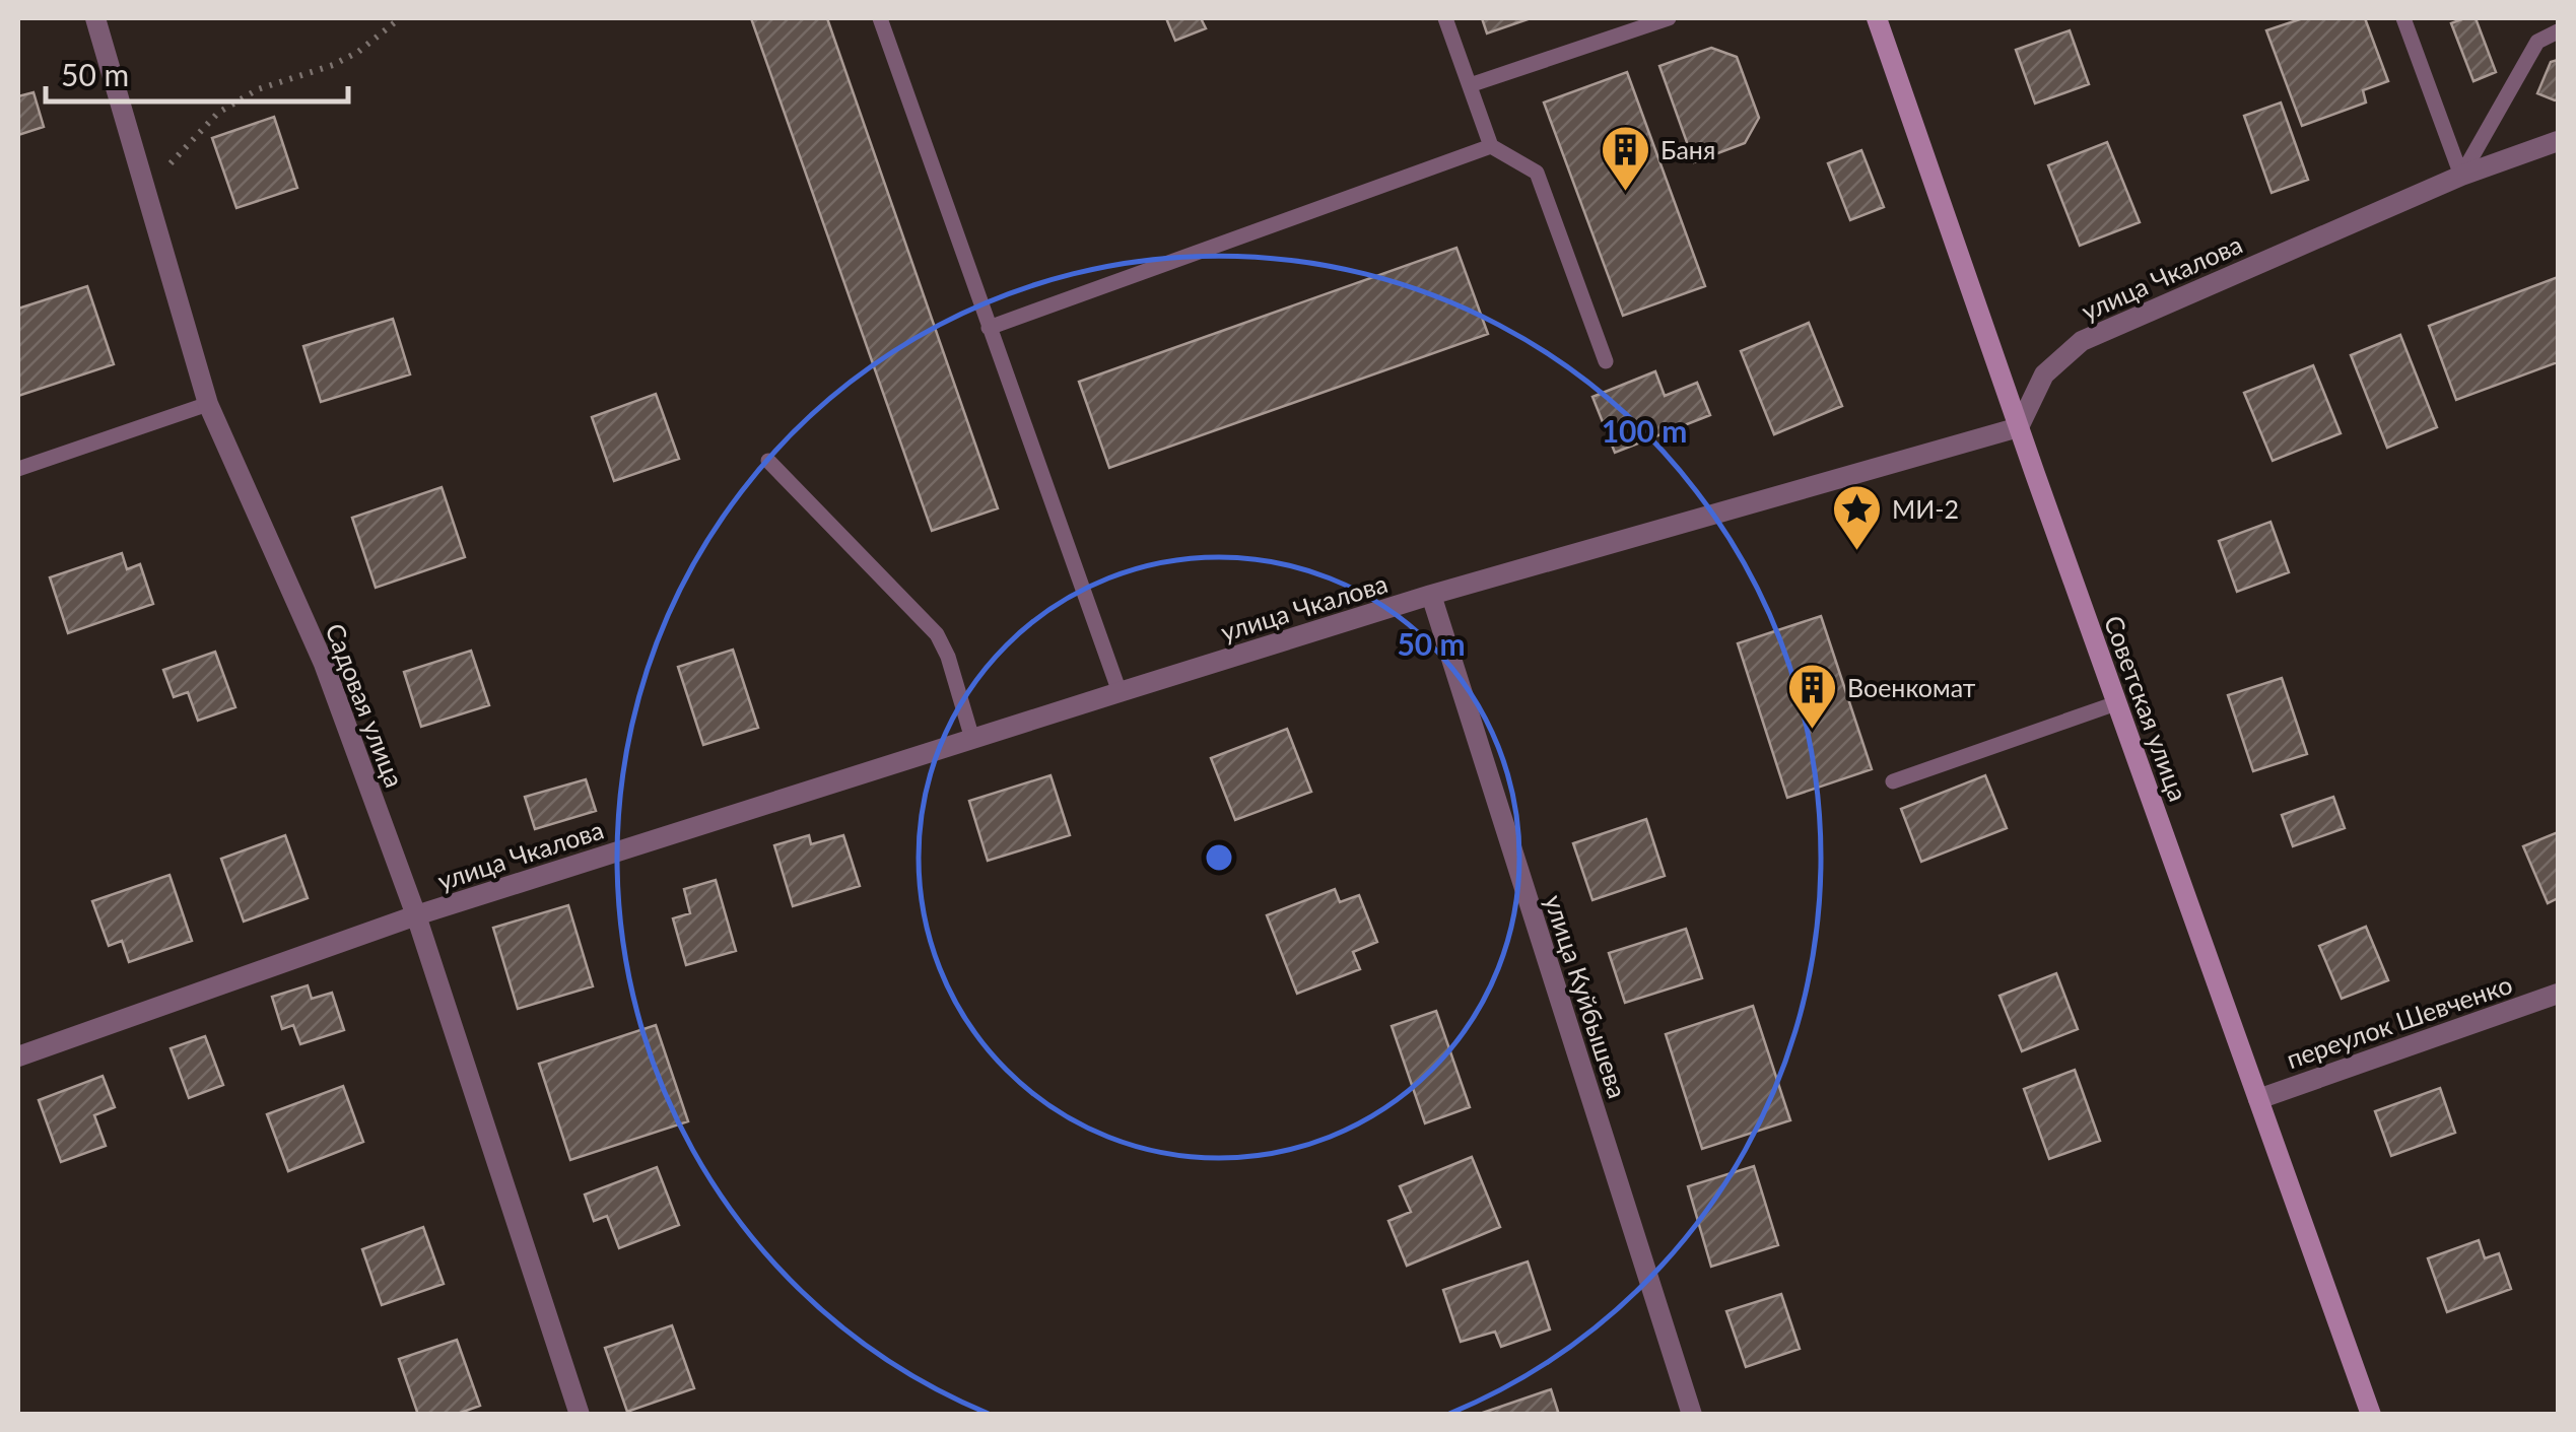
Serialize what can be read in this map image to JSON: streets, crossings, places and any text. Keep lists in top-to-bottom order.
{
  "streets": {
    "street": [
      "улица Чкалова",
      "Садовая улица",
      "Советская улица",
      "улица Куйбышева",
      "переулок Шевченко"
    ]
  },
  "crossings": [
    ["улица Чкалова", "Садовая улица"],
    ["улица Чкалова", "Советская улица"],
    ["улица Чкалова", "улица Куйбышева"],
    ["Советская улица", "переулок Шевченко"]
  ],
  "places": {
    "building": ["Баня", "Военкомат"],
    "place": ["МИ-2"]
  },
  "scale_bar": "50 m",
  "rings": ["100 m", "50 m"]
}
